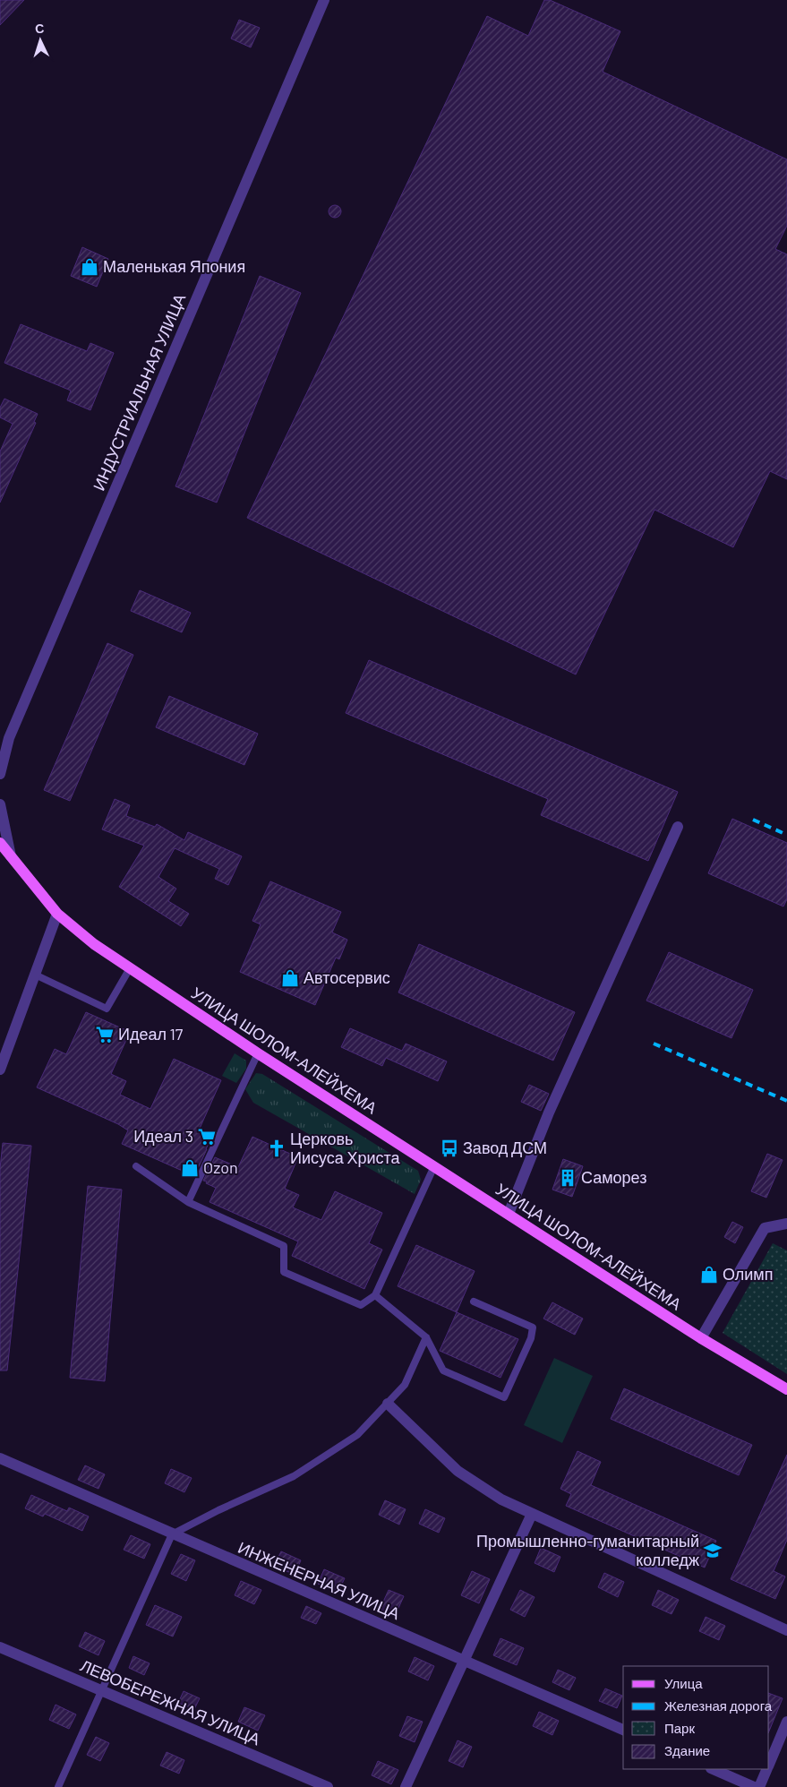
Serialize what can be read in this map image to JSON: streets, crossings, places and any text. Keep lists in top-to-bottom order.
{
  "streets": {
    "main road": ["УЛИЦА ШОЛОМ-АЛЕЙХЕМА"],
    "street": ["ИНДУСТРИАЛЬНАЯ УЛИЦА", "ИНЖЕНЕРНАЯ УЛИЦА", "ЛЕВОБЕРЕЖНАЯ УЛИЦА"]
  },
  "places": {
    "shop": [
      "Маленькая Япония",
      "Автосервис",
      "Ozon",
      "Олимп"
    ],
    "supermarket": ["Идеал 17", "Идеал 3"],
    "church": ["Церковь Иисуса Христа"],
    "bus stop": ["Завод ДСМ"],
    "building": ["Саморез"],
    "school or university": ["Промышленно-гуманитарный колледж"]
  },
  "legend": [
    "Улица",
    "Железная дорога",
    "Парк",
    "Здание"
  ],
  "north": "top"
}
